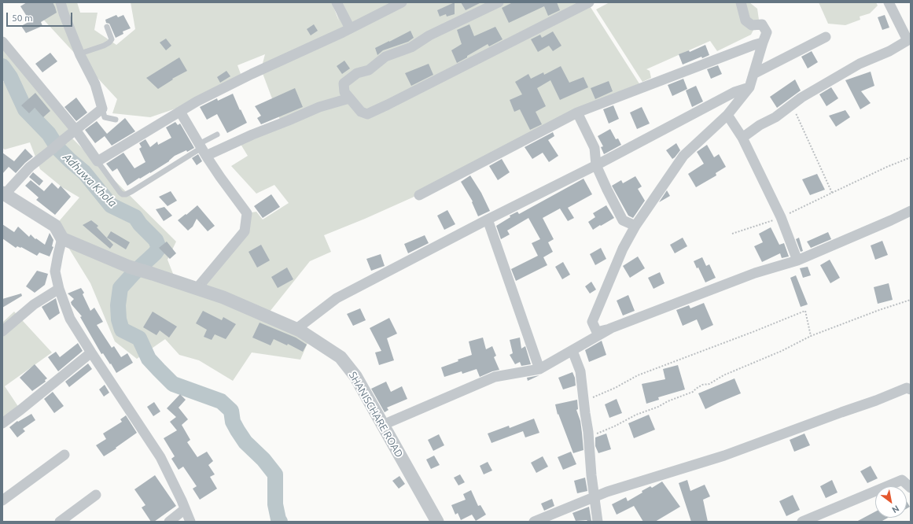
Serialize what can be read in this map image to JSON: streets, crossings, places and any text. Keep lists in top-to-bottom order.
{
  "streets": {
    "street": ["SHANISCHARE ROAD"]
  },
  "water": ["Adhuwa Khola"],
  "scale_bar": "50 m",
  "north": "bottom right"
}
